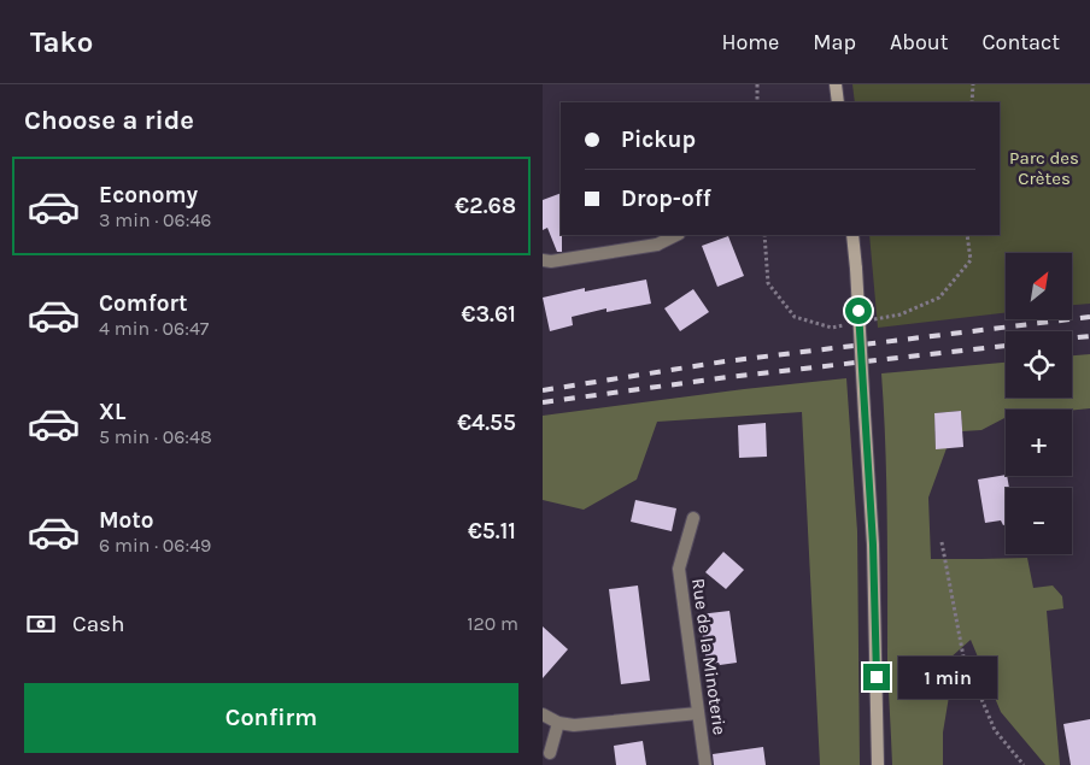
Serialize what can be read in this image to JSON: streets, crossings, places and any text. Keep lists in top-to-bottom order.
{
  "streets": {
    "street": ["Rue de la Minoterie"]
  },
  "parks": ["Parc des Crètes"],
  "north": "top right",
  "page": {
    "header": "Tako",
    "nav": [
      "Home",
      "Map",
      "About",
      "Contact"
    ],
    "heading": "Choose a ride",
    "banner": ["Pickup", "Drop-off"],
    "list": [
      {
        "name": "Economy",
        "note": "3 min · 06:46",
        "value": "€2.68"
      },
      {
        "name": "Comfort",
        "note": "4 min · 06:47",
        "value": "€3.61"
      },
      {
        "name": "XL",
        "note": "5 min · 06:48",
        "value": "€4.55"
      },
      {
        "name": "Moto",
        "note": "6 min · 06:49",
        "value": "€5.11"
      }
    ],
    "map_buttons": ["+", "−"],
    "pay": ["Cash", "120 m"],
    "bubble": "1 min",
    "buttons": "Confirm"
  }
}
